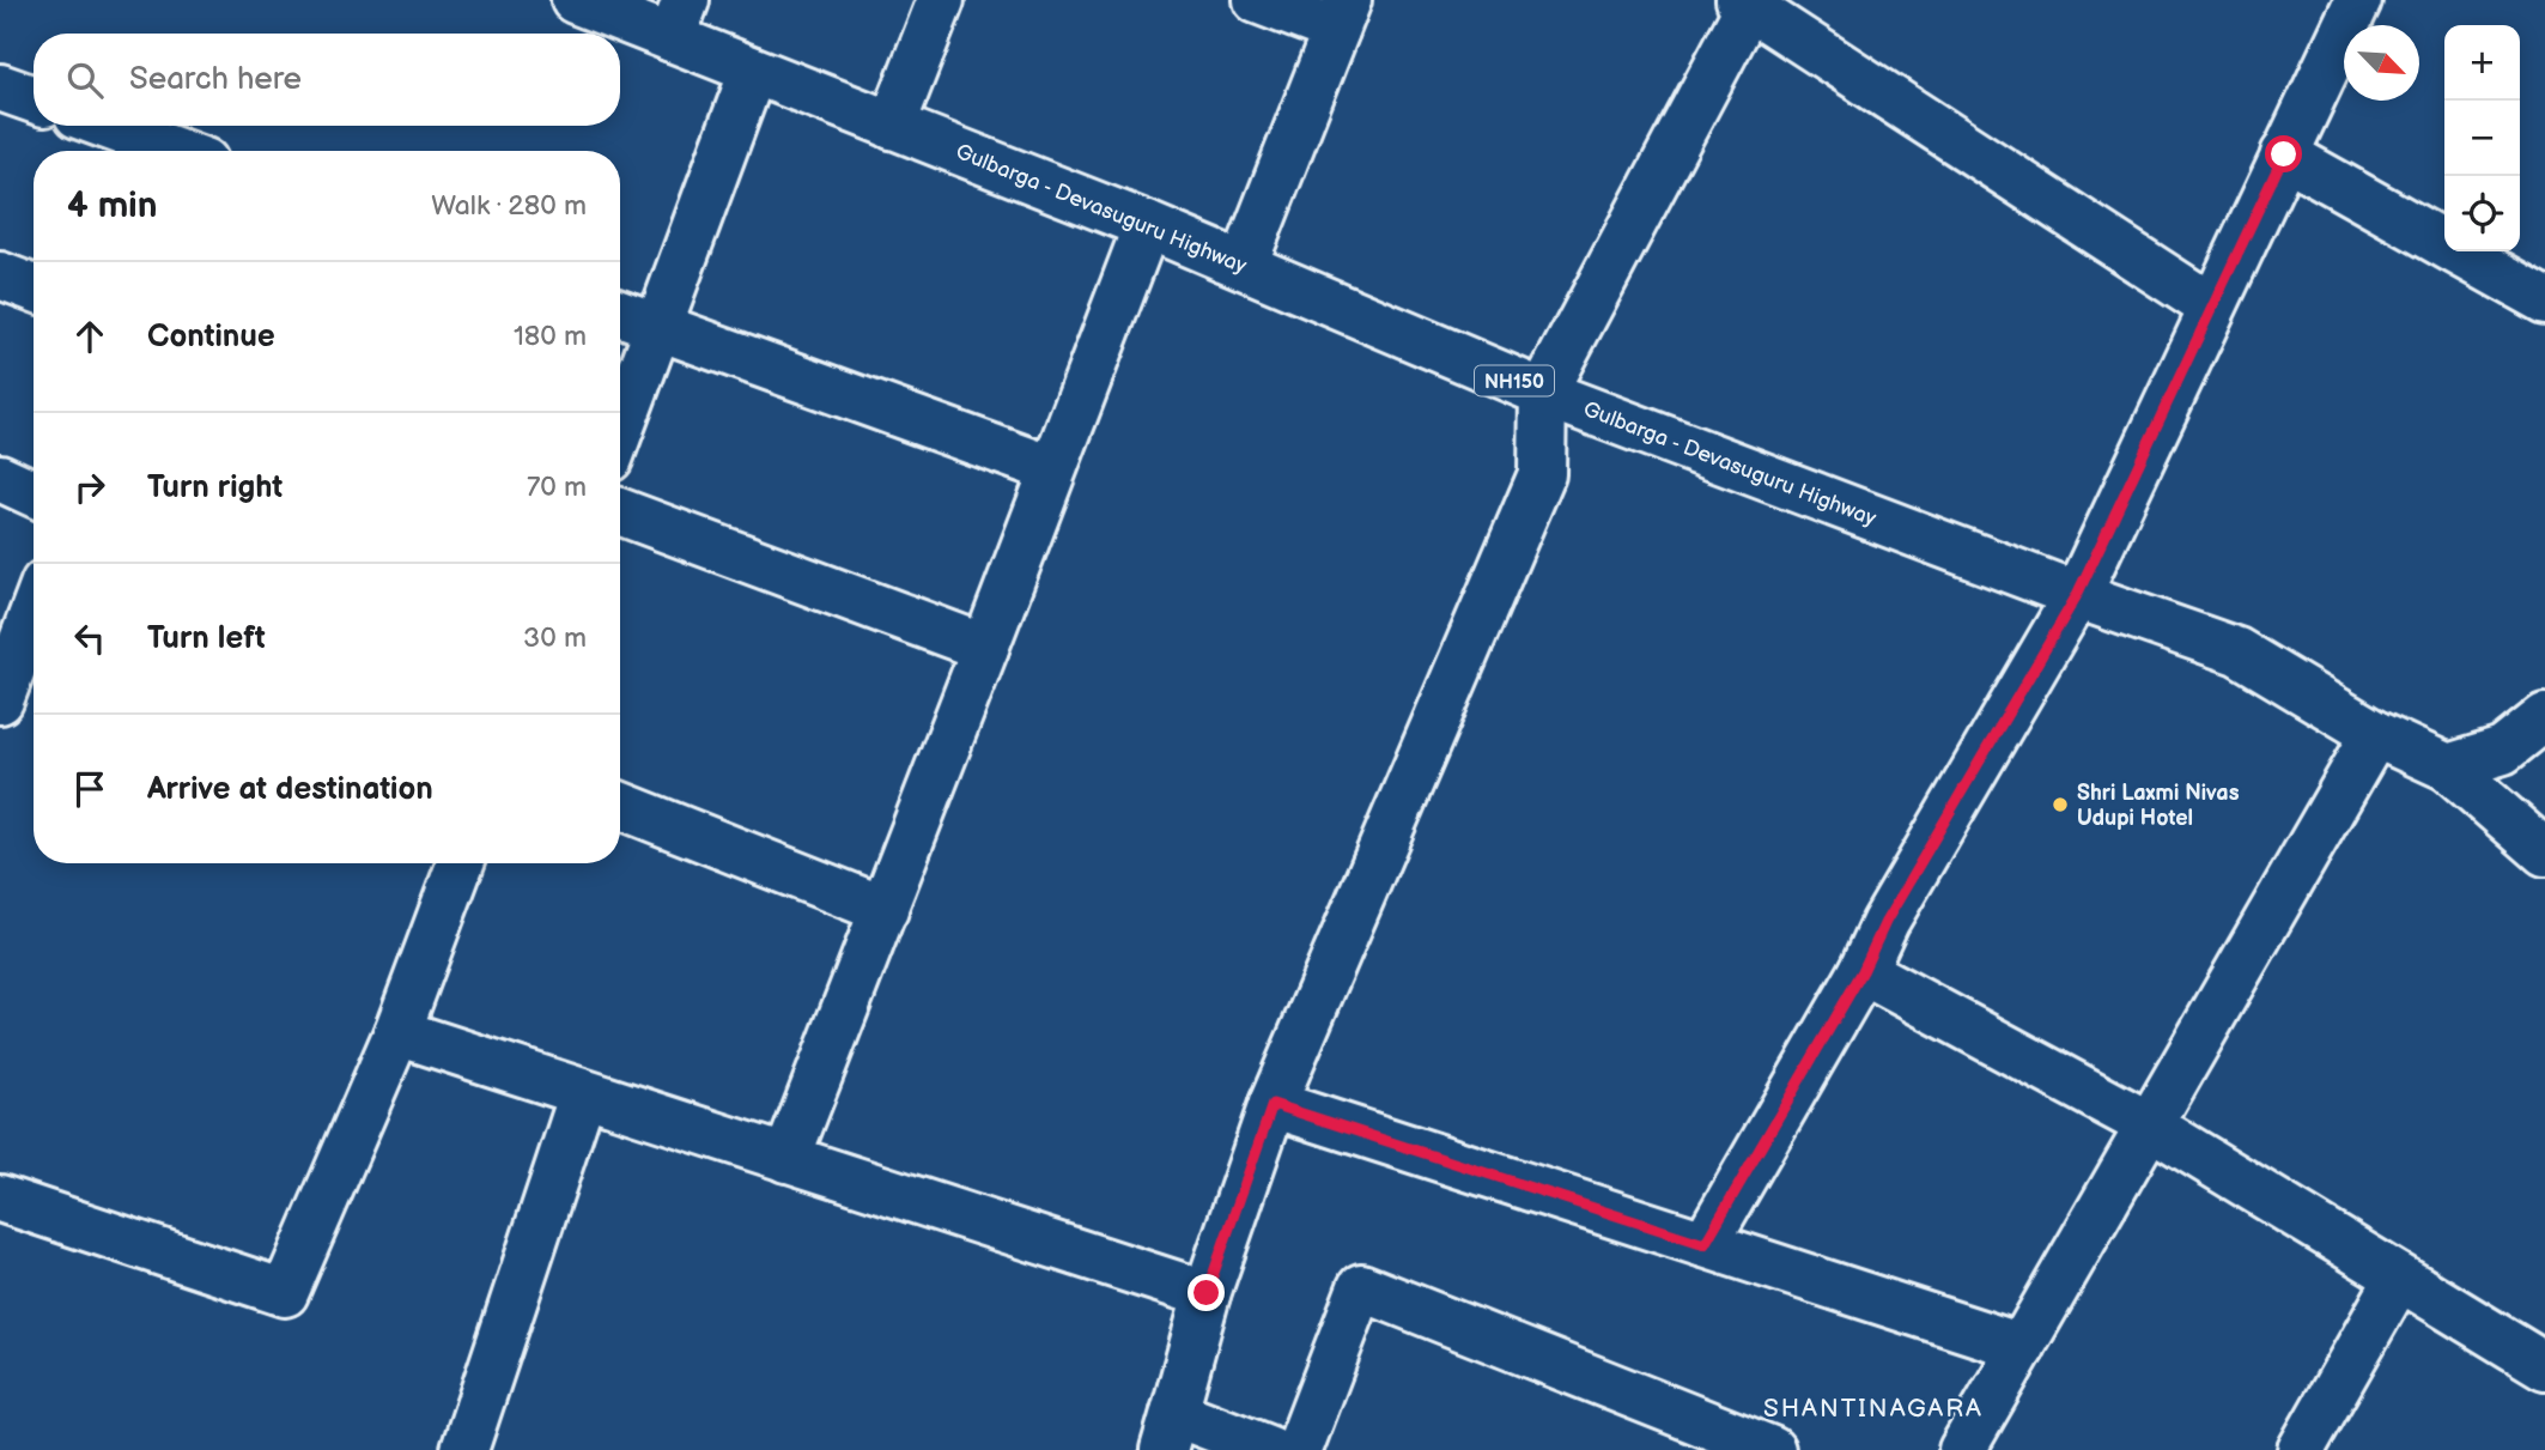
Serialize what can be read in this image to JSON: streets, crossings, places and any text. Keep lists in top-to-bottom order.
{
  "streets": {
    "main road": ["Gulbarga - Devasuguru Highway", "NH150"]
  },
  "districts": ["SHANTINAGARA"],
  "places": ["Shri Laxmi Nivas Udupi Hotel"],
  "north": "bottom right",
  "page": {
    "map_buttons": ["+", "−"],
    "search": "Search here",
    "heading": ["4 min", "Walk · 280 m"],
    "list": [
      ["Continue", "180 m"],
      ["Turn right", "70 m"],
      ["Turn left", "30 m"],
      "Arrive at destination"
    ]
  }
}
